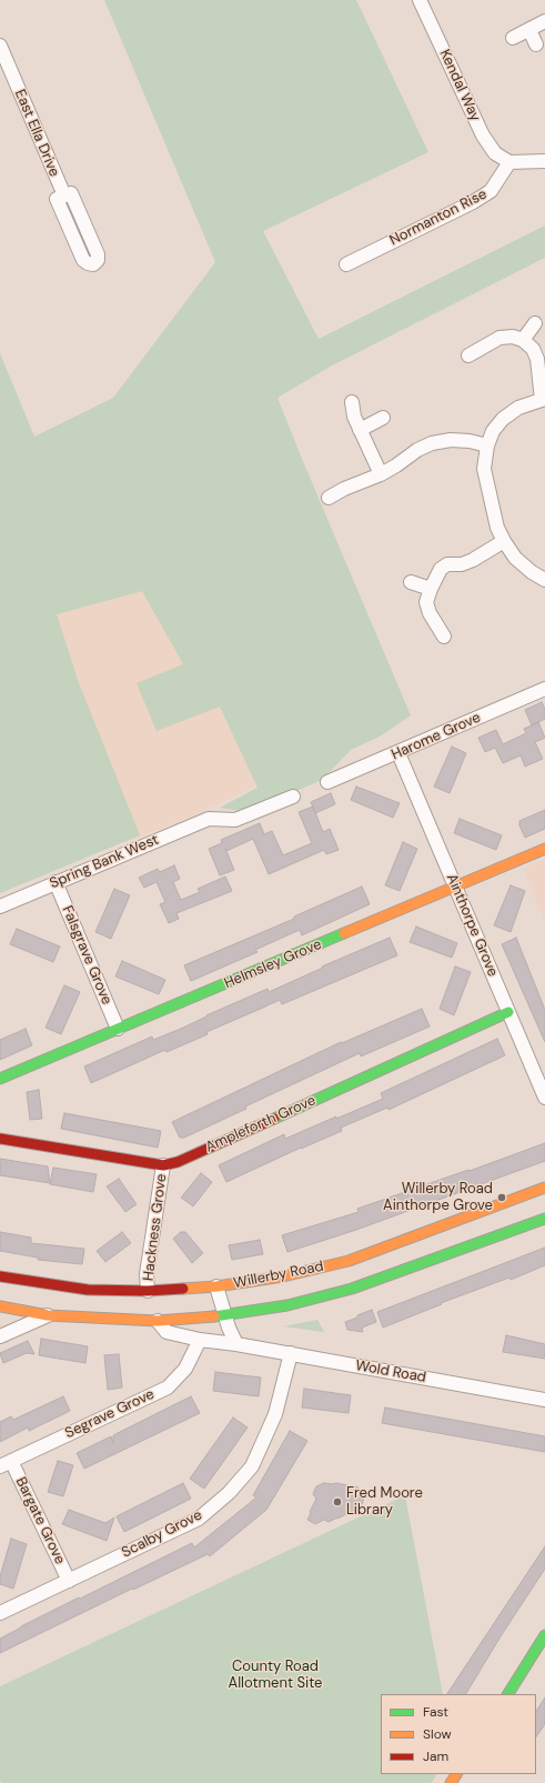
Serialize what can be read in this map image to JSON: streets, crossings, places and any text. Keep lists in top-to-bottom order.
{
  "streets": {
    "street": [
      "Kendal Way",
      "East Ella Drive",
      "Normanton Rise",
      "Harome Grove",
      "Spring Bank West",
      "Ainthorpe Grove",
      "Falsgrave Grove",
      "Helmsley Grove",
      "Ampleforth Grove",
      "Hackness Grove",
      "Willerby Road",
      "Wold Road",
      "Segrave Grove",
      "Bargate Grove",
      "Scalby Grove"
    ]
  },
  "crossings": [
    ["Kendal Way", "Normanton Rise"],
    ["Harome Grove", "Ainthorpe Grove"],
    ["Spring Bank West", "Falsgrave Grove"],
    ["Ainthorpe Grove", "Helmsley Grove"],
    ["Ainthorpe Grove", "Ampleforth Grove"],
    ["Falsgrave Grove", "Helmsley Grove"],
    ["Ampleforth Grove", "Hackness Grove"],
    ["Hackness Grove", "Willerby Road"],
    ["Willerby Road", "Wold Road"],
    ["Wold Road", "Segrave Grove"],
    ["Wold Road", "Scalby Grove"],
    ["Segrave Grove", "Bargate Grove"],
    ["Bargate Grove", "Scalby Grove"]
  ],
  "parks": ["County Road Allotment Site"],
  "places": ["Willerby Road Ainthorpe Grove", "Fred Moore Library"],
  "legend": ["Fast", "Slow", "Jam"]
}
